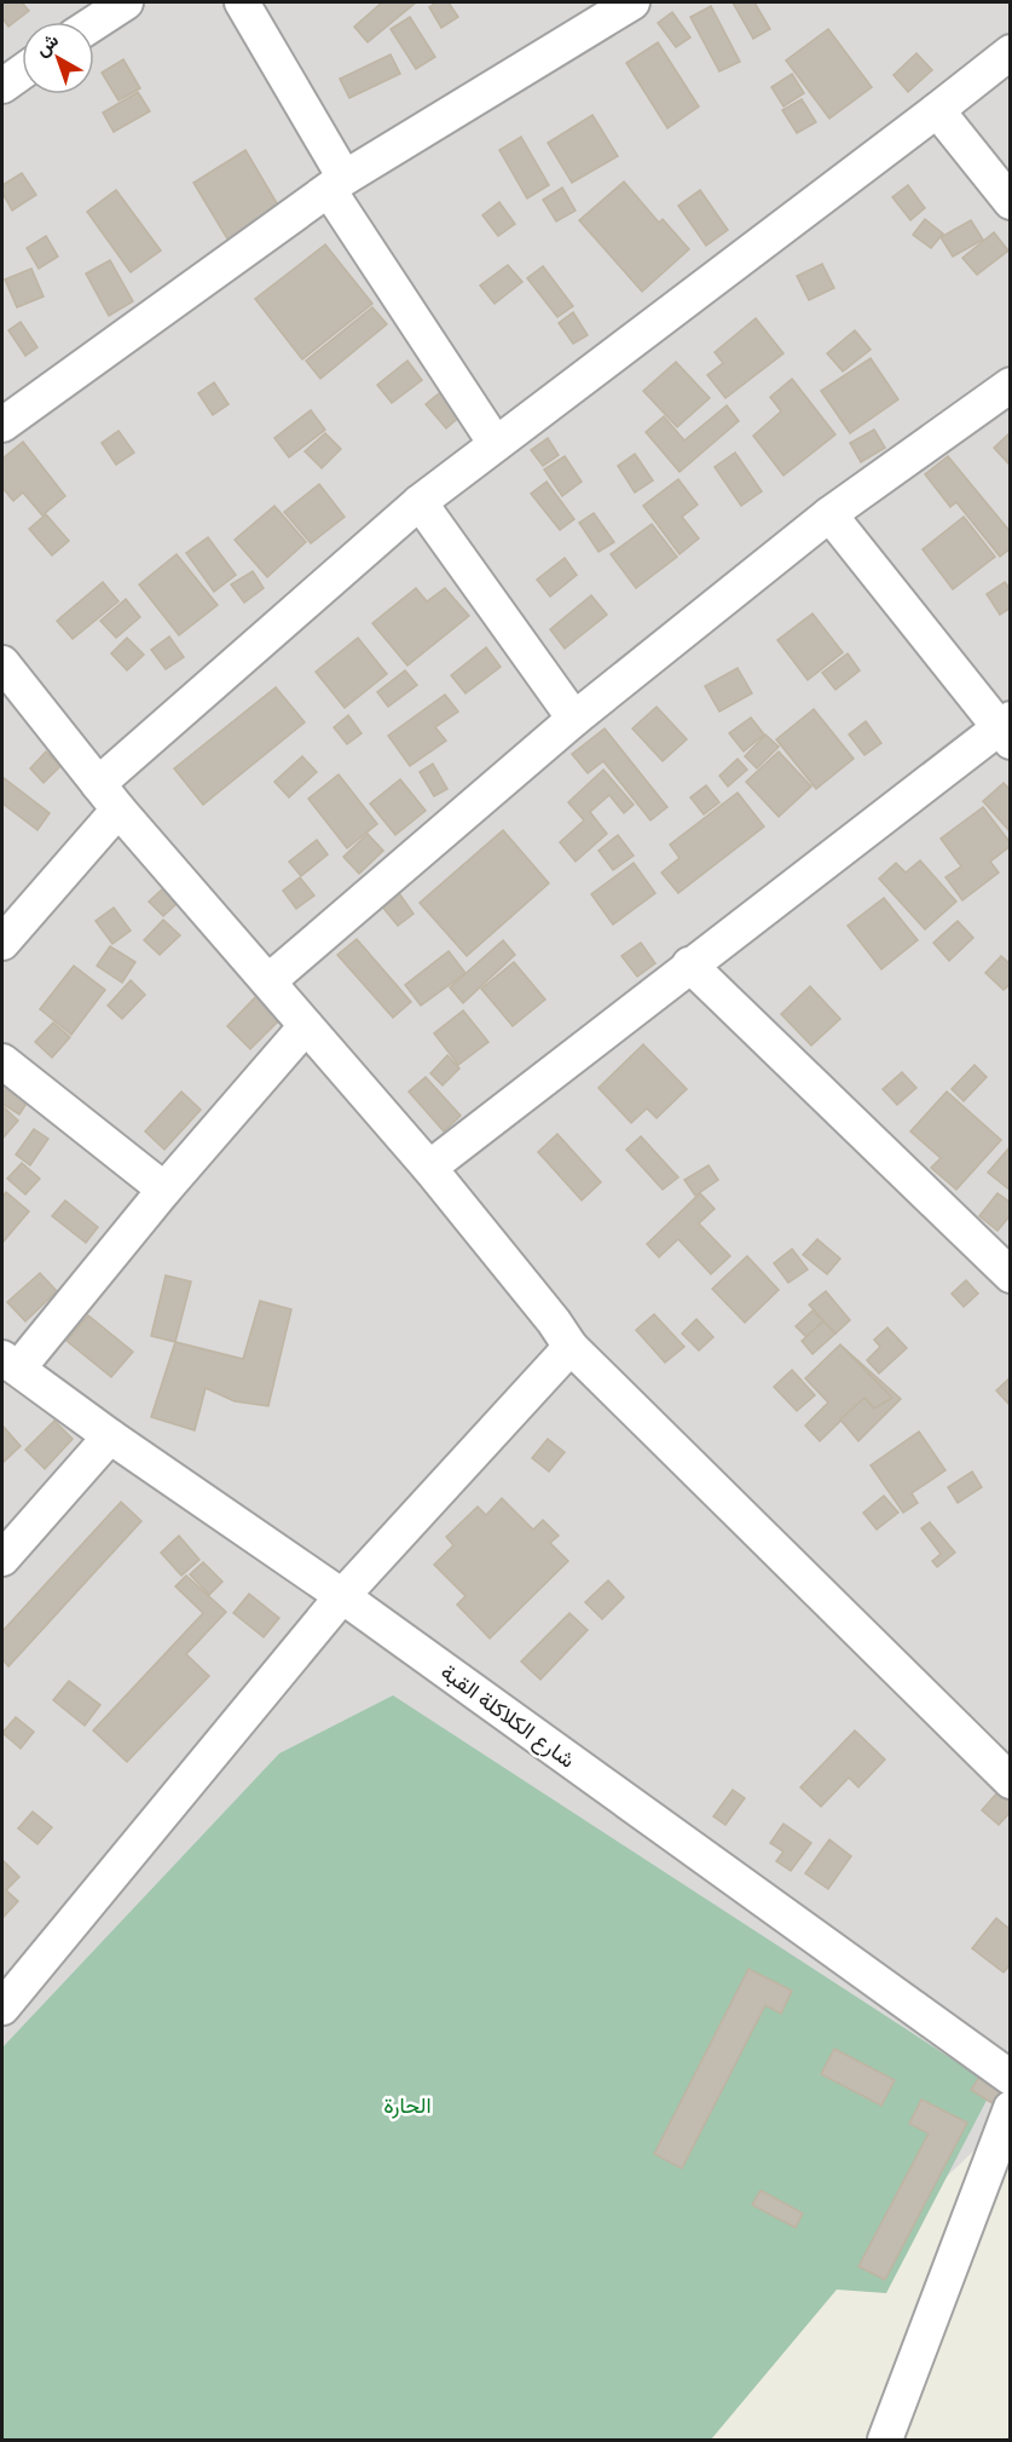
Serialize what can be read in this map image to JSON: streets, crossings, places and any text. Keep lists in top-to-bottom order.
{
  "streets": {
    "street": ["شارع الكلاكلة القبة"]
  },
  "parks": ["الحارة"],
  "north": "top left"
}
